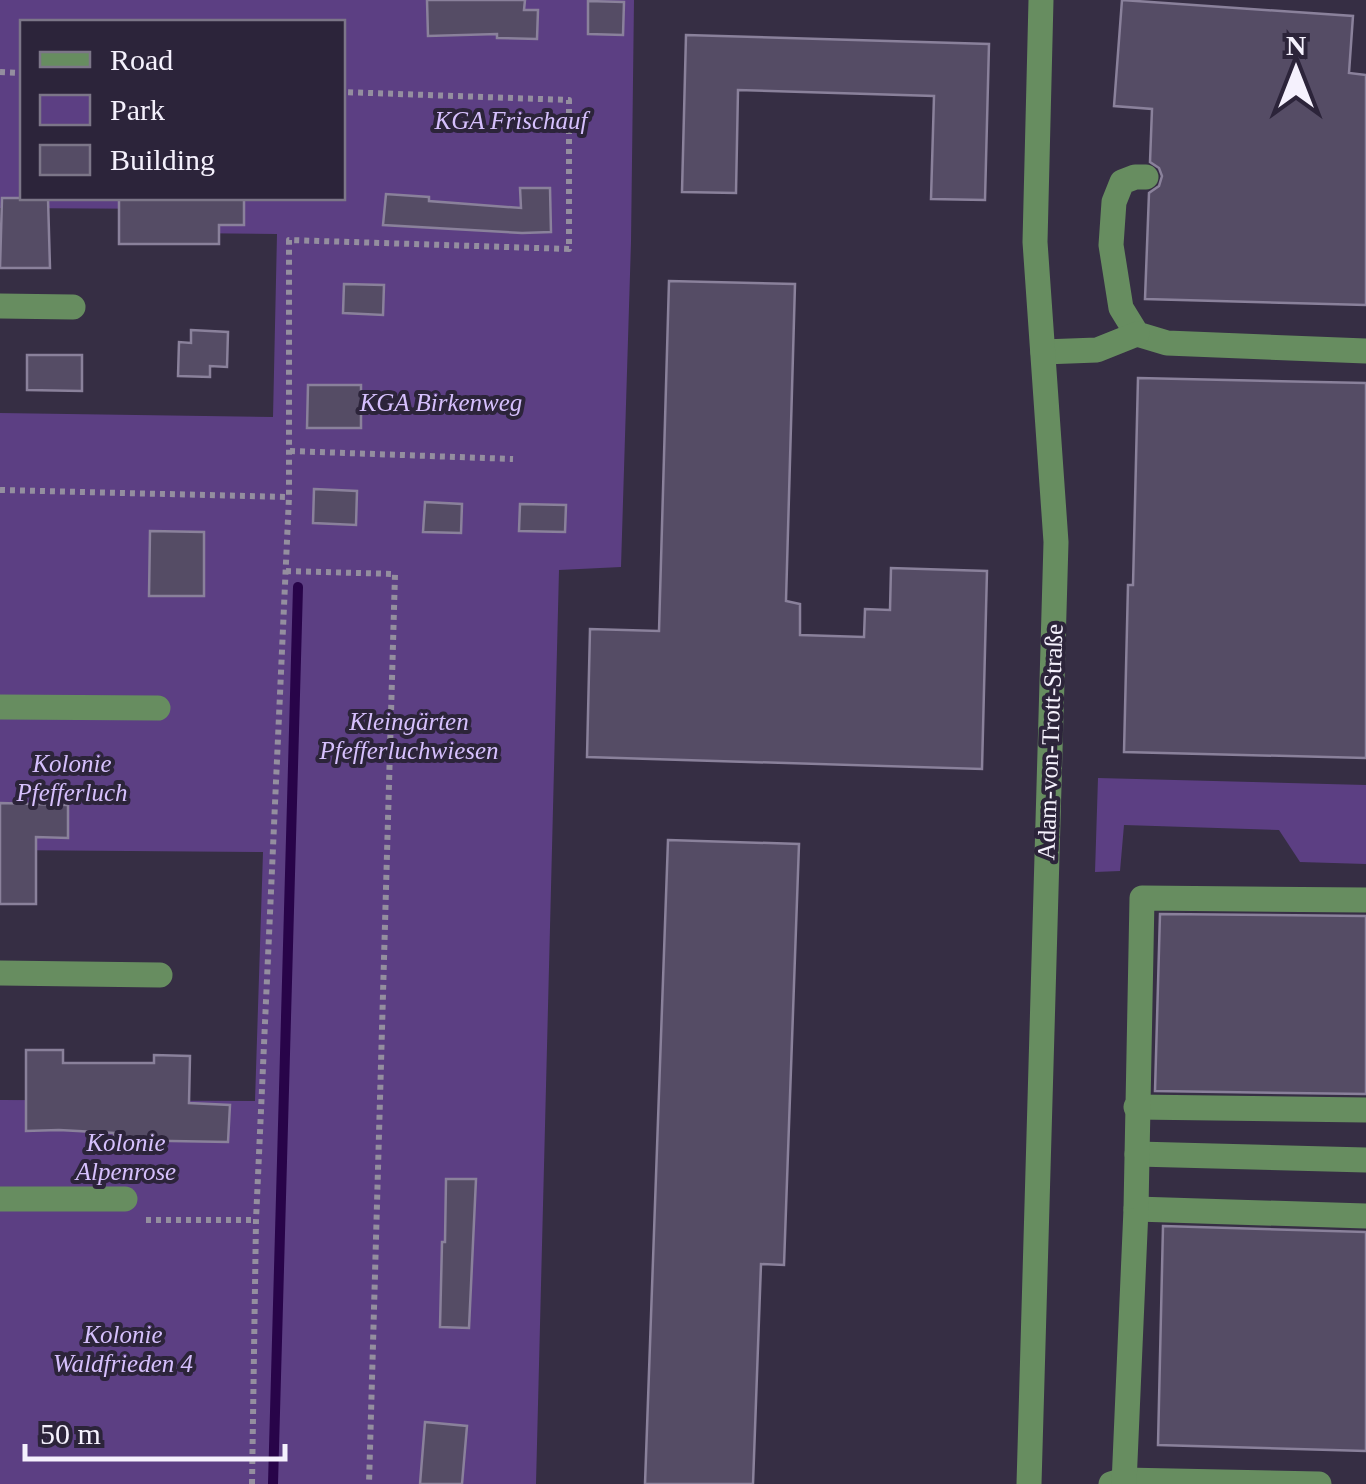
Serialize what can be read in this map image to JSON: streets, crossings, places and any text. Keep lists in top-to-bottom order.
{
  "streets": {
    "street": ["Adam-von-Trott-Straße"]
  },
  "parks": [
    "KGA Frischauf",
    "KGA Birkenweg",
    "Kleingärten Pfefferluchwiesen",
    "Kolonie Pfefferluch",
    "Kolonie Alpenrose",
    "Kolonie Waldfrieden 4"
  ],
  "legend": ["Road", "Park", "Building"],
  "scale_bar": "50 m",
  "north": "top"
}
